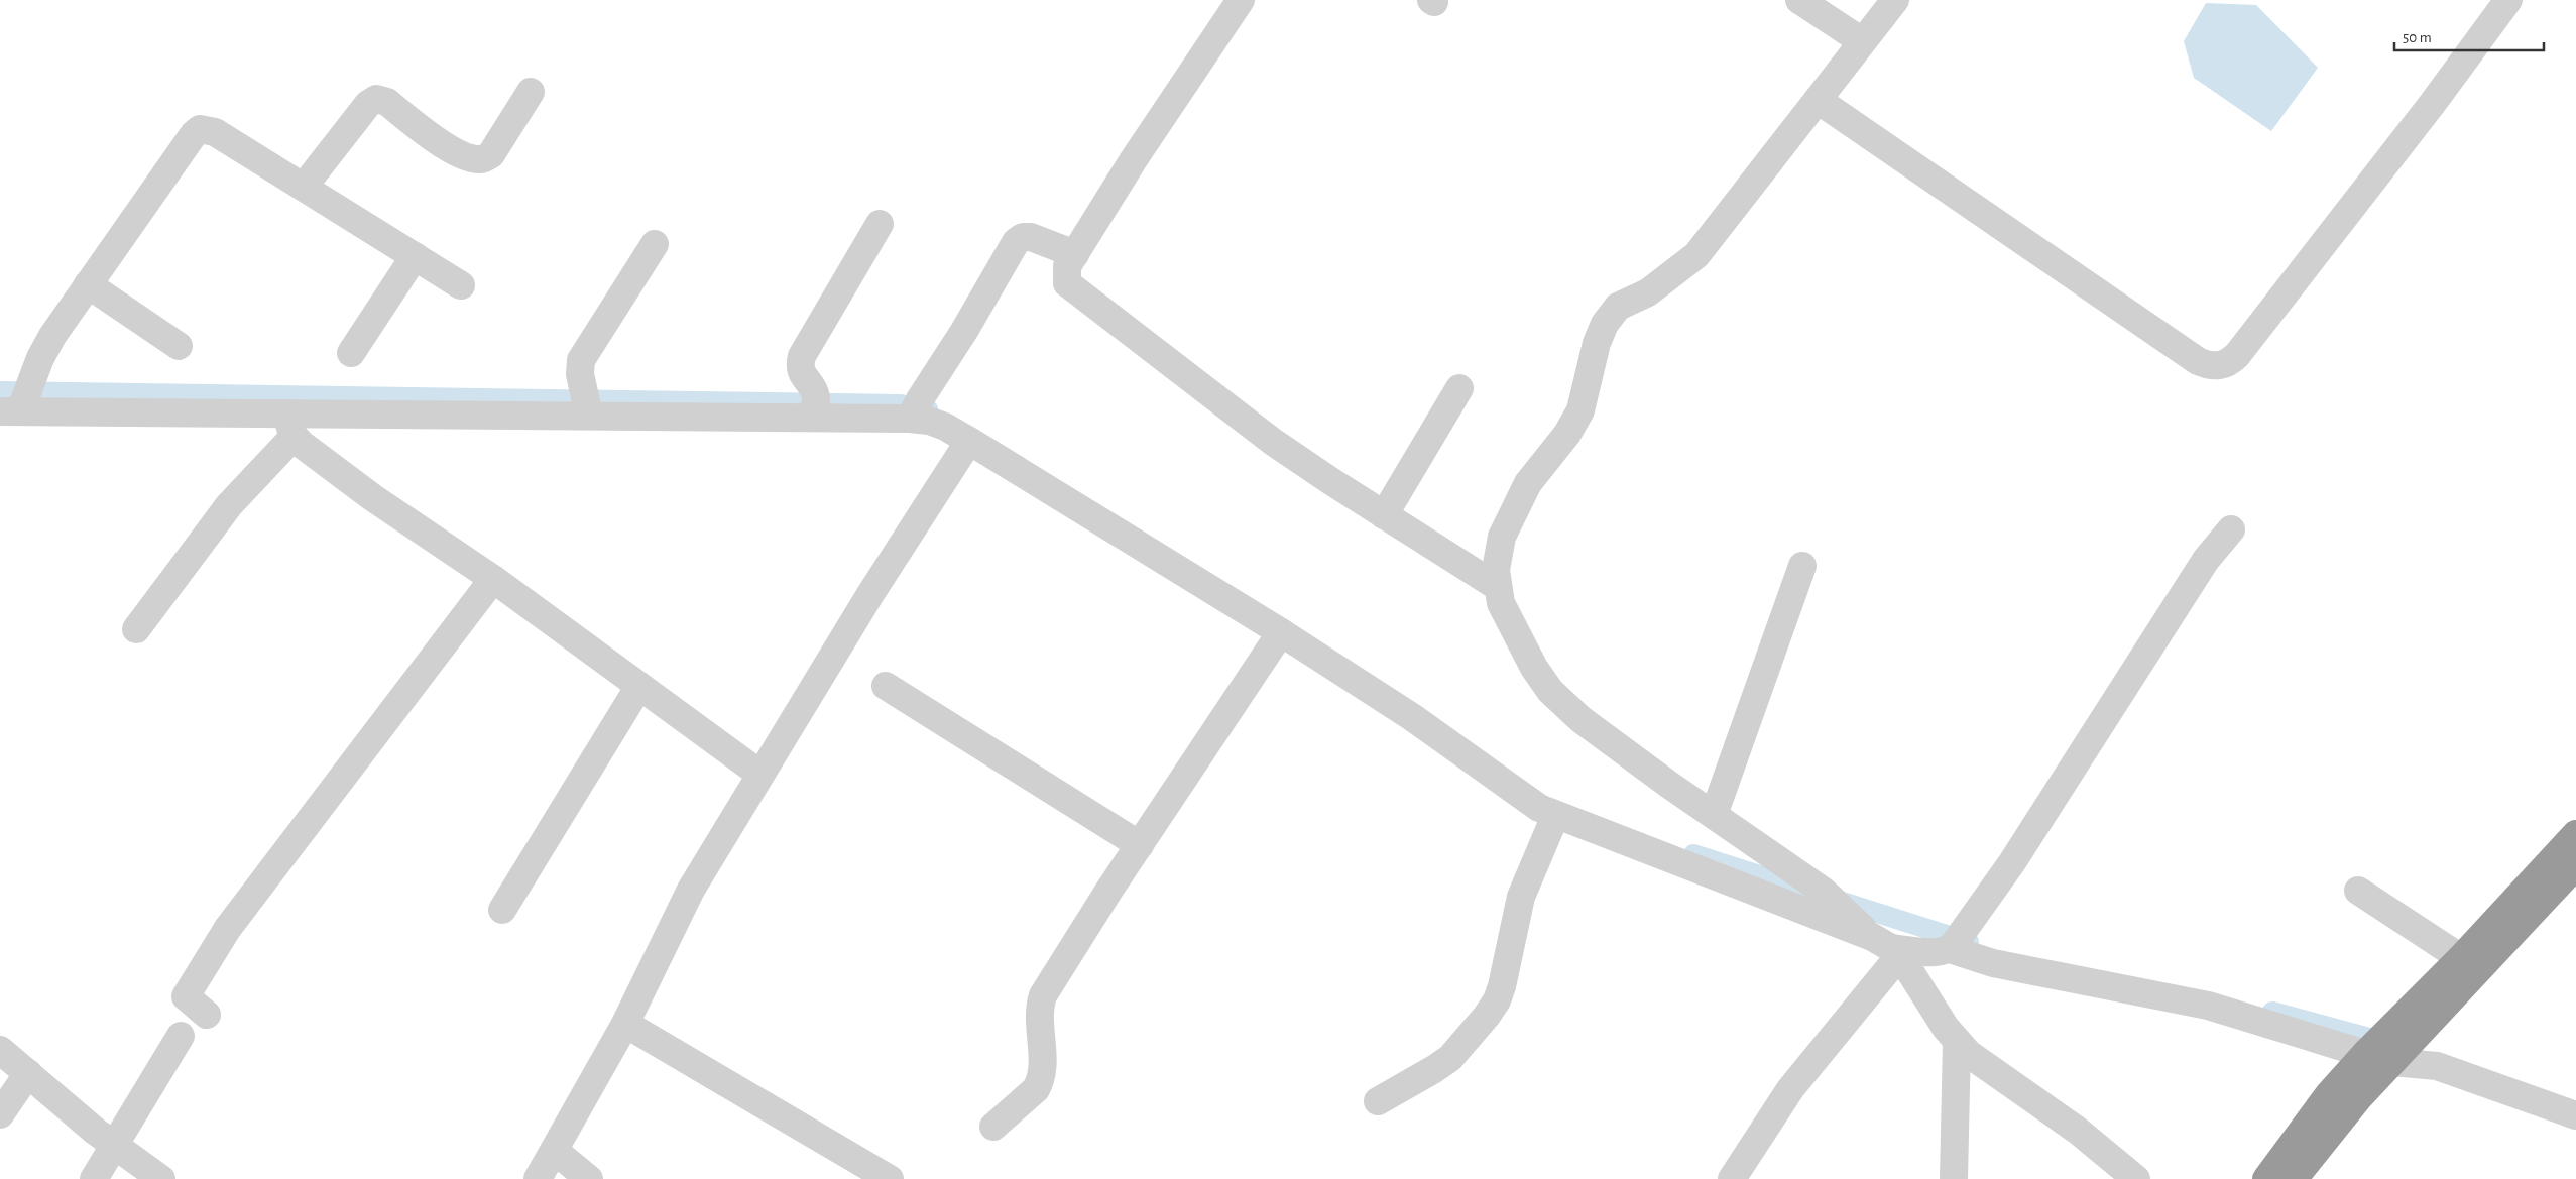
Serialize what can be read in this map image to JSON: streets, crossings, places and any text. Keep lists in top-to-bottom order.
{
  "scale_bar": "50 m"
}
